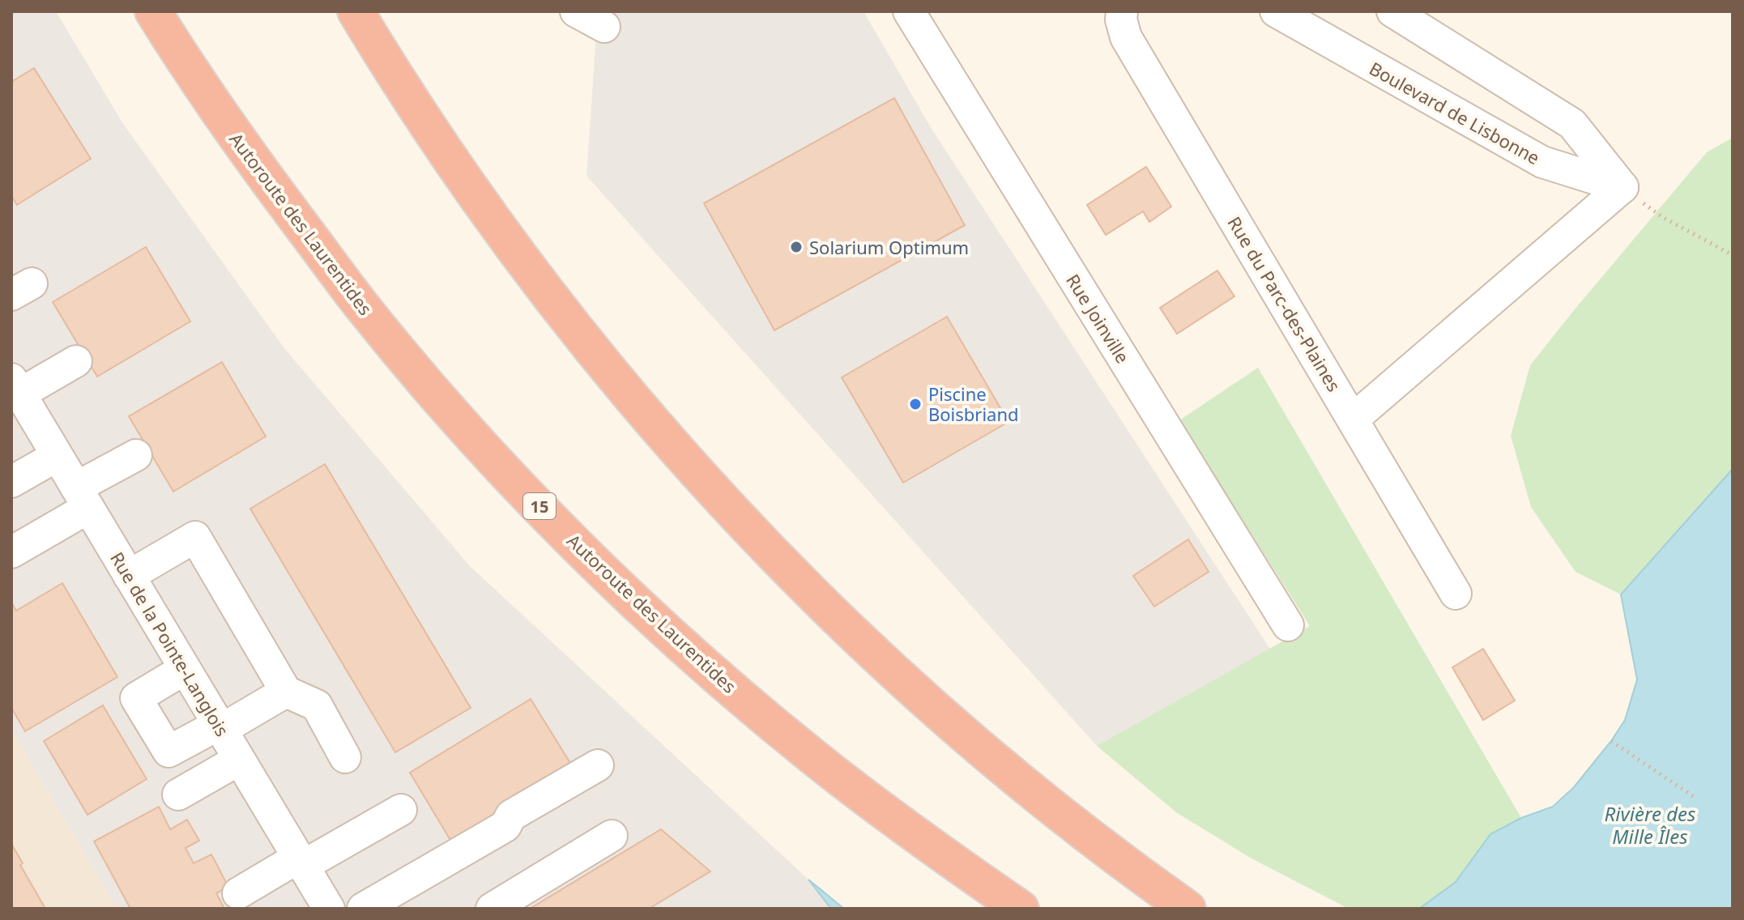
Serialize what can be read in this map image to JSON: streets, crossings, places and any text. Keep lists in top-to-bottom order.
{
  "streets": {
    "highway": ["Autoroute des Laurentides", "15"],
    "street": [
      "Boulevard de Lisbonne",
      "Rue du Parc-des-Plaines",
      "Rue Joinville",
      "Rue de la Pointe-Langlois"
    ]
  },
  "water": ["Rivière des Mille Îles"],
  "places": ["Solarium Optimum", "Piscine Boisbriand"]
}
